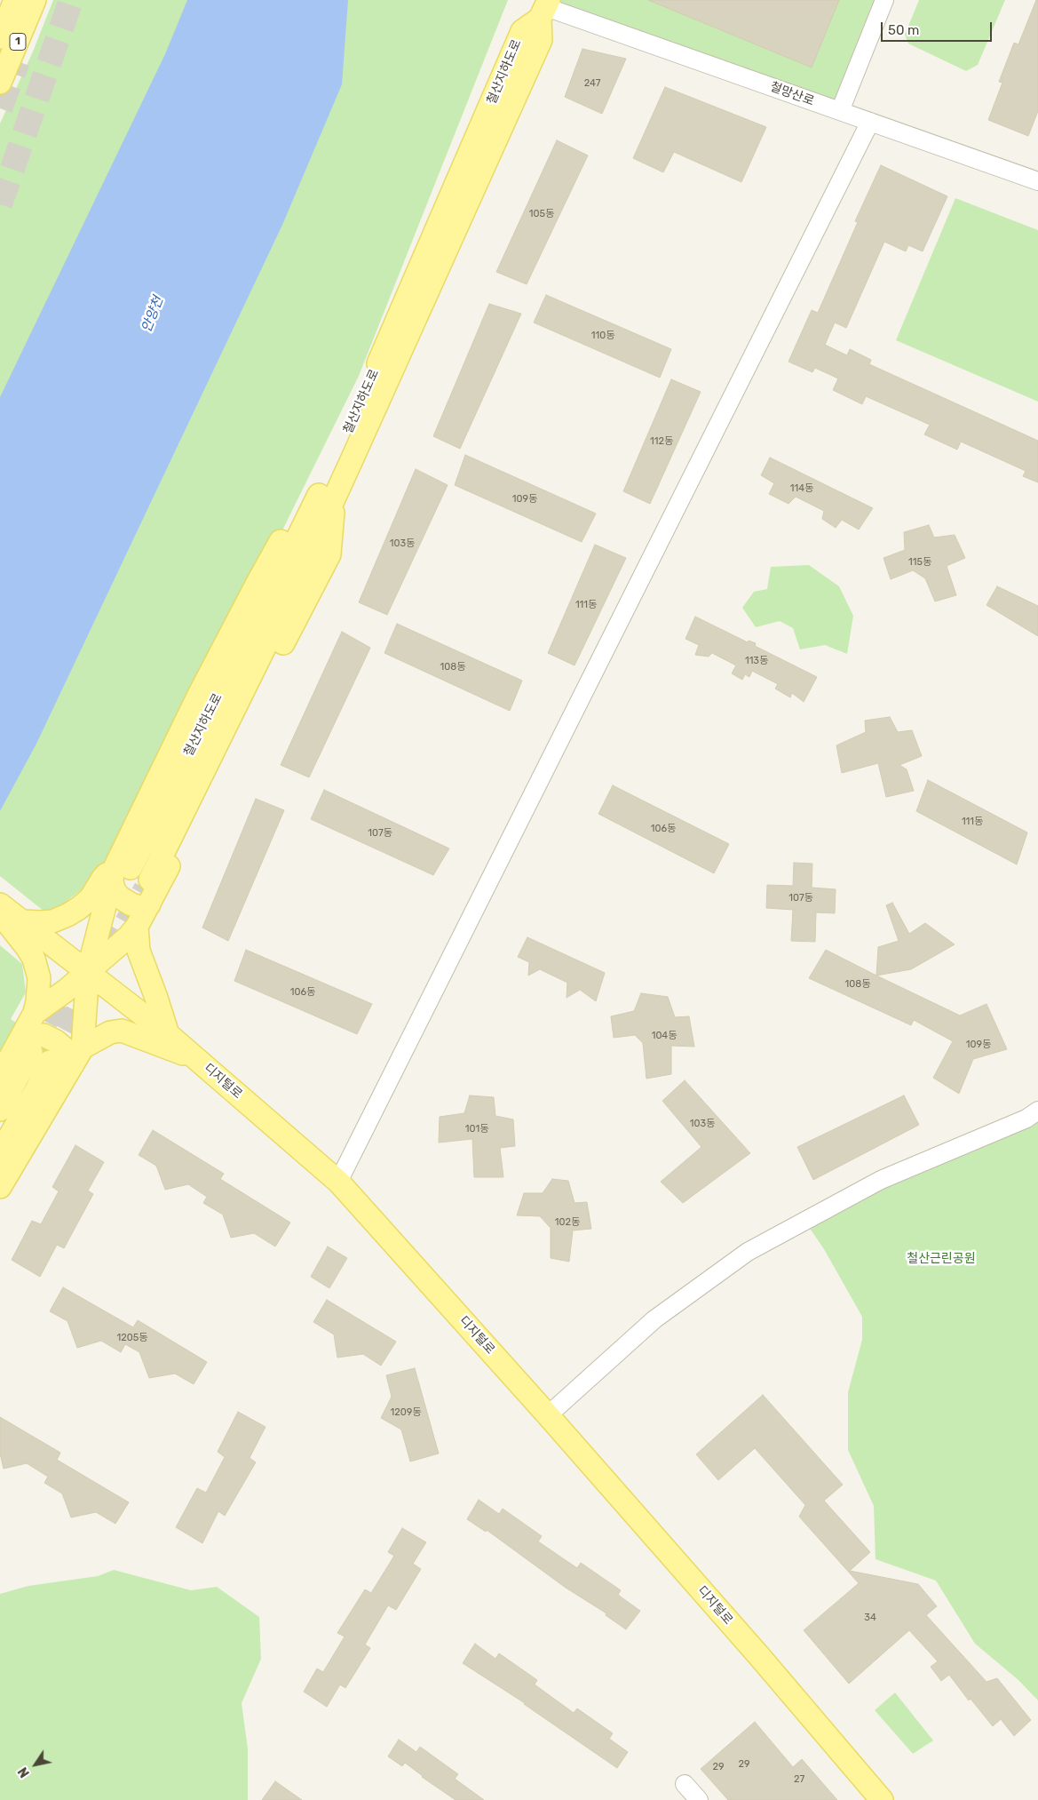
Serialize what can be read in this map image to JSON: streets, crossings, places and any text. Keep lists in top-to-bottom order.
{
  "streets": {
    "main road": ["1", "철산지하도로", "디지털로"],
    "street": ["철망산로"]
  },
  "crossings": [
    ["철산지하도로", "철망산로"]
  ],
  "water": ["안양천"],
  "parks": ["철산근린공원"],
  "house_numbers": [
    "247",
    "105동",
    "110동",
    "112동",
    "114동",
    "109동",
    "103동",
    "115동",
    "111동",
    "113동",
    "108동",
    "111동",
    "106동",
    "107동",
    "107동",
    "108동",
    "106동",
    "104동",
    "109동",
    "103동",
    "101동",
    "102동",
    "1205동",
    "1209동",
    "34",
    "29",
    "29",
    "27"
  ],
  "scale_bar": "50 m",
  "north": "bottom left"
}
